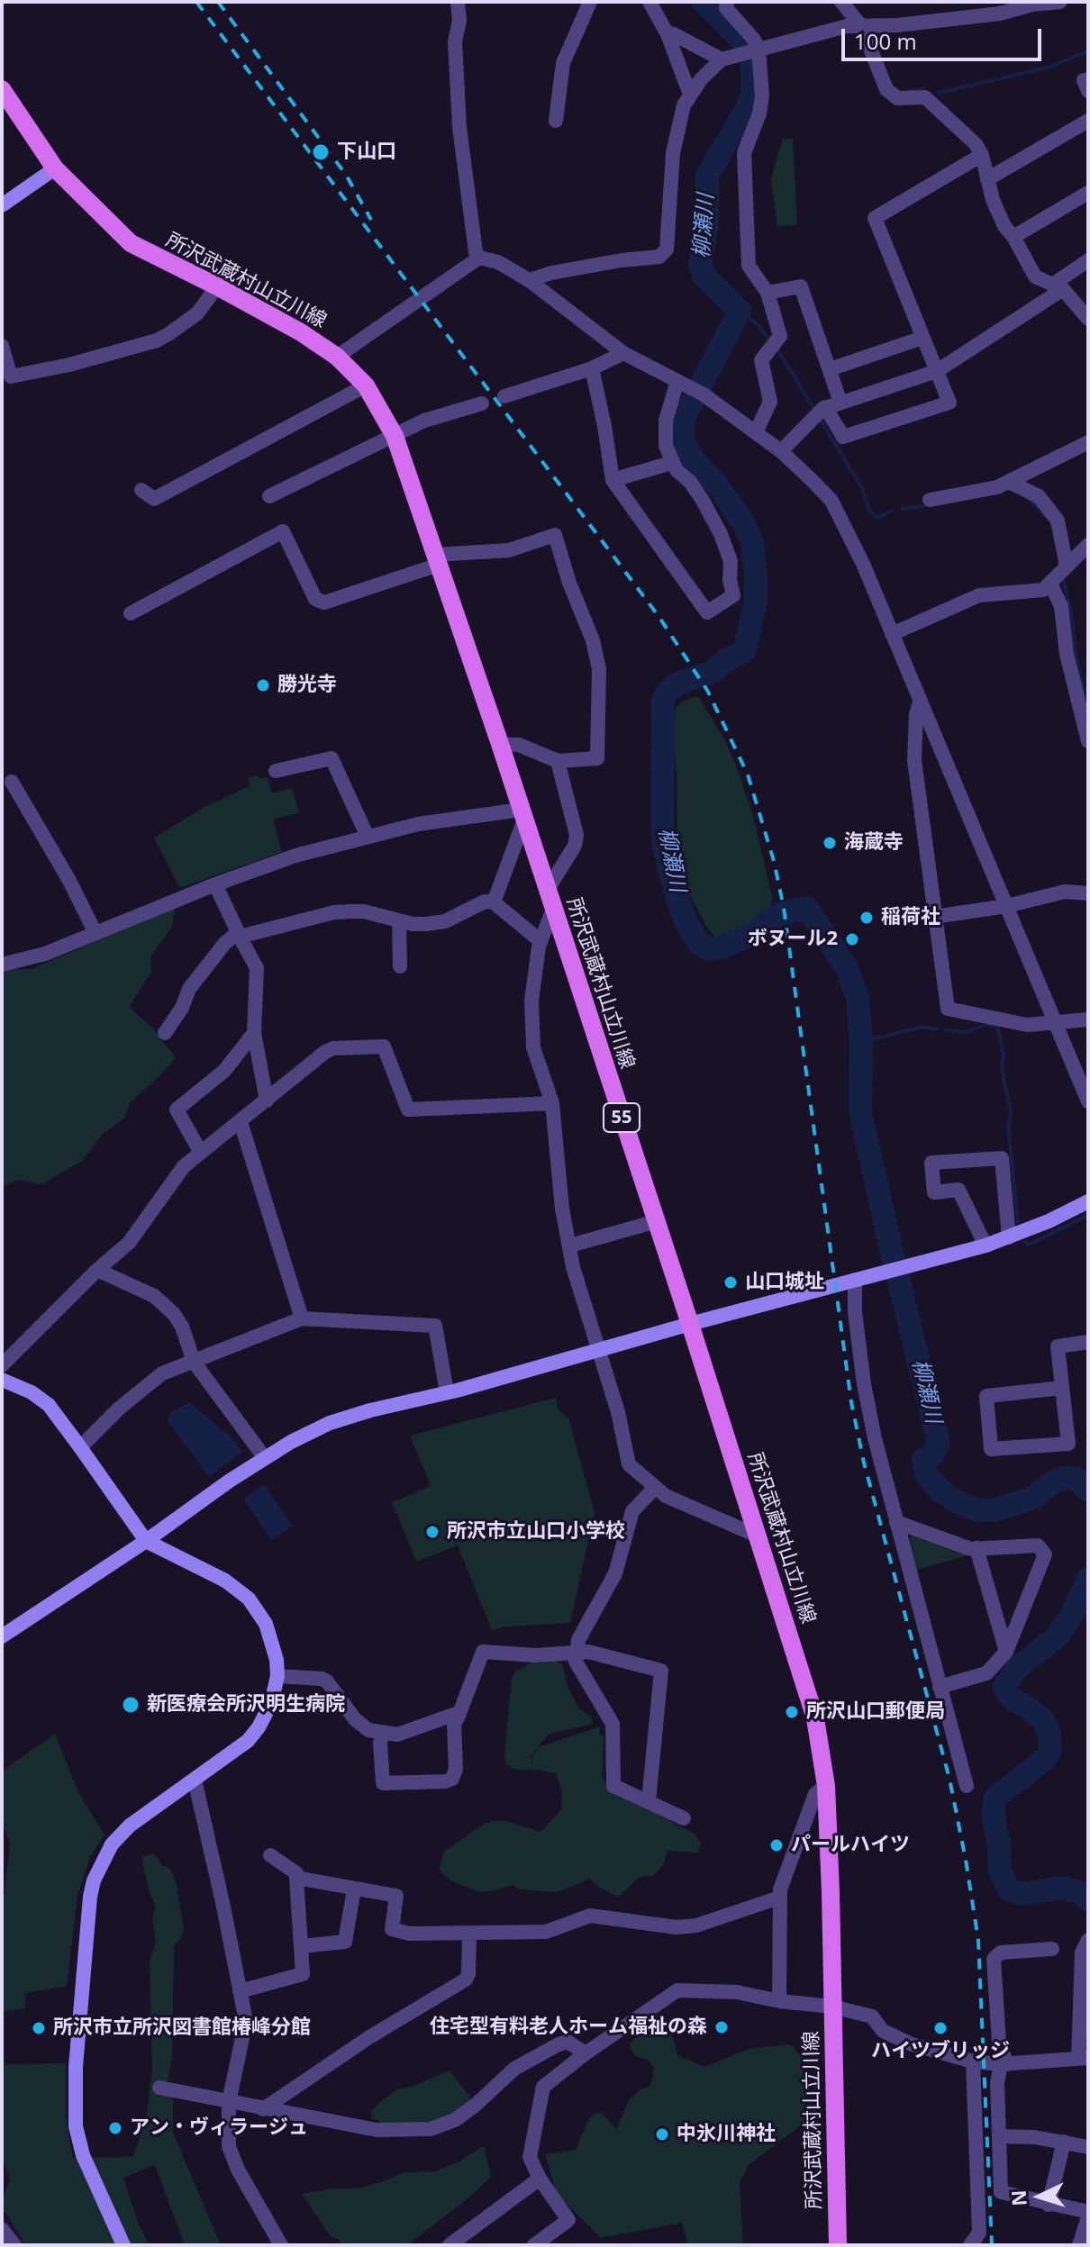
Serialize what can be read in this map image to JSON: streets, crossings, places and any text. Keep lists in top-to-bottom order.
{
  "streets": {
    "main road": ["所沢武蔵村山立川線", "55"]
  },
  "water": ["柳瀬川"],
  "places": [
    "下山口",
    "勝光寺",
    "海蔵寺",
    "稲荷社",
    "ボヌール2",
    "山口城址",
    "所沢市立山口小学校",
    "新医療会所沢明生病院",
    "所沢山口郵便局",
    "パールハイツ",
    "住宅型有料老人ホーム福祉の森",
    "所沢市立所沢図書館椿峰分館",
    "ハイツブリッジ",
    "アン・ヴィラージュ",
    "中氷川神社"
  ],
  "scale_bar": "100 m",
  "north": "left"
}
